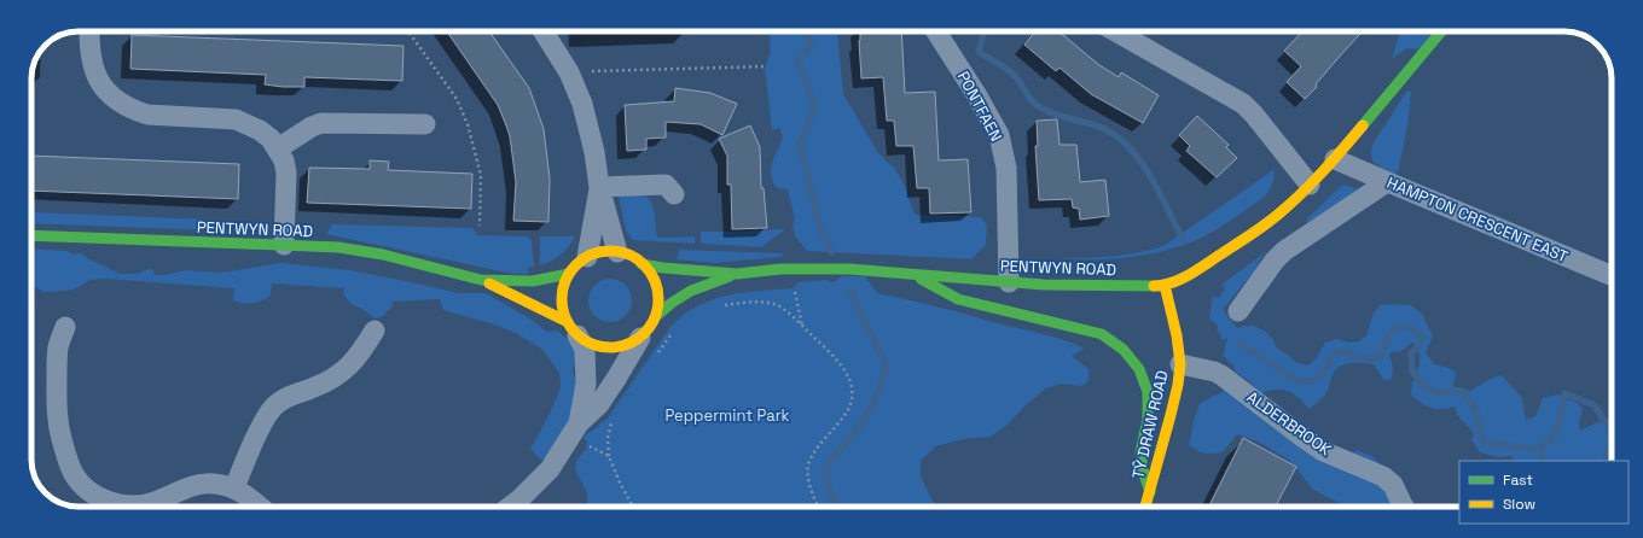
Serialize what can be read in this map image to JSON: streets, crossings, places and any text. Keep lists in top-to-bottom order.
{
  "streets": {
    "street": [
      "PONTFAEN",
      "HAMPTON CRESCENT EAST",
      "PENTWYN ROAD",
      "ALDERBROOK",
      "TŶ DRAW ROAD"
    ]
  },
  "crossings": [
    ["PONTFAEN", "PENTWYN ROAD"],
    ["HAMPTON CRESCENT EAST", "PENTWYN ROAD"],
    ["PENTWYN ROAD", "TŶ DRAW ROAD"],
    ["ALDERBROOK", "TŶ DRAW ROAD"]
  ],
  "parks": ["Peppermint Park"],
  "legend": ["Fast", "Slow"]
}
